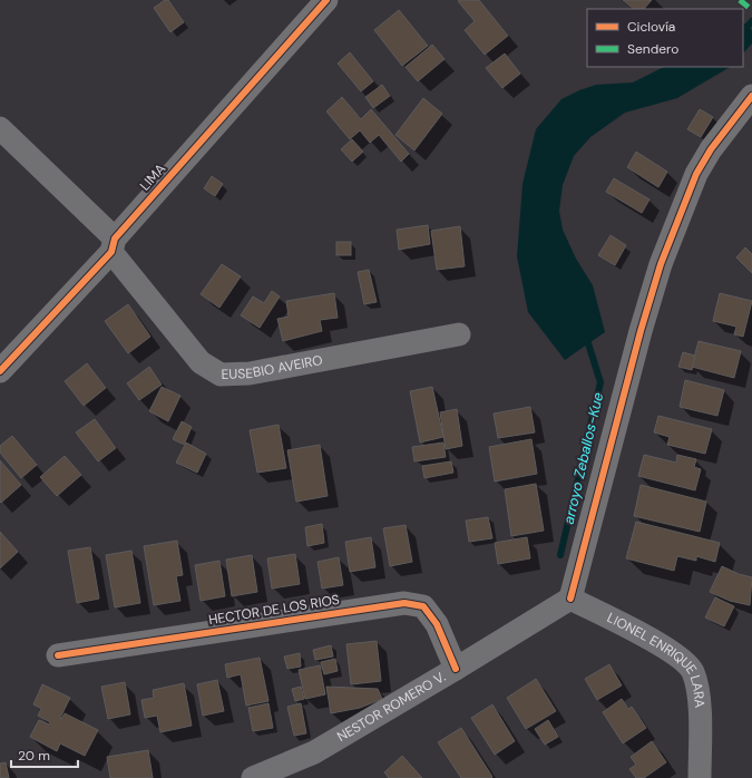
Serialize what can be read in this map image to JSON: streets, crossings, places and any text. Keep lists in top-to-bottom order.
{
  "streets": {
    "street": [
      "LIMA",
      "EUSEBIO AVEIRO",
      "HECTOR DE LOS RIOS",
      "LIONEL ENRIQUE LARA",
      "NESTOR ROMERO V."
    ]
  },
  "crossings": [
    ["LIMA", "EUSEBIO AVEIRO"],
    ["HECTOR DE LOS RIOS", "NESTOR ROMERO V."],
    ["LIONEL ENRIQUE LARA", "NESTOR ROMERO V."]
  ],
  "water": ["arroyo Zeballos-Kue"],
  "legend": ["Ciclovía", "Sendero"],
  "scale_bar": "20 m"
}
